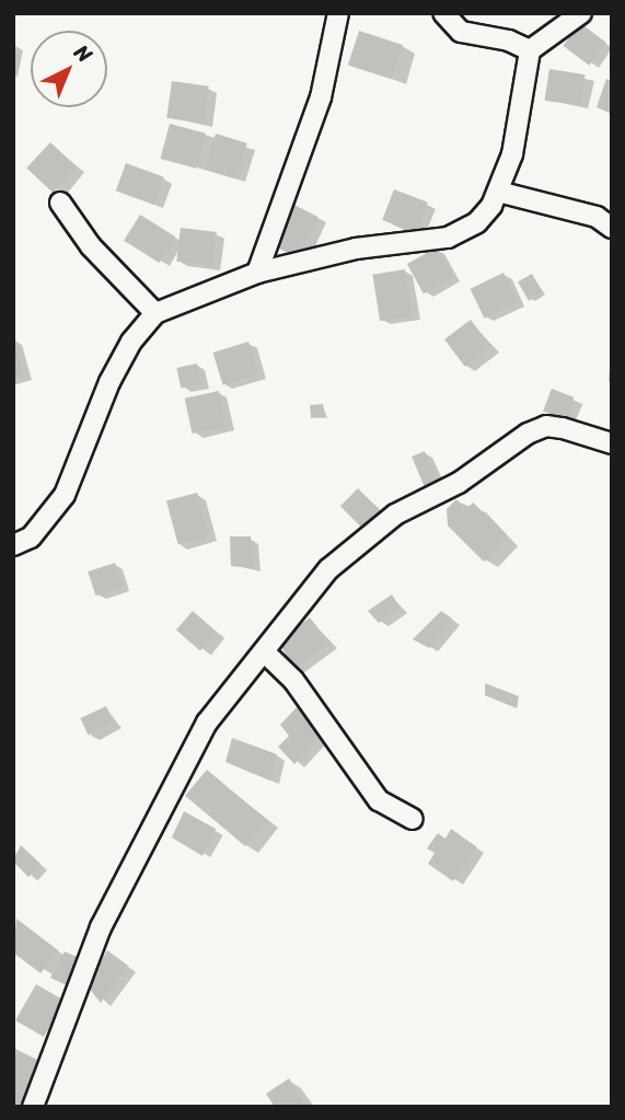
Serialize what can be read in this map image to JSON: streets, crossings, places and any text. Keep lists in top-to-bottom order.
{
  "north": "top right"
}
